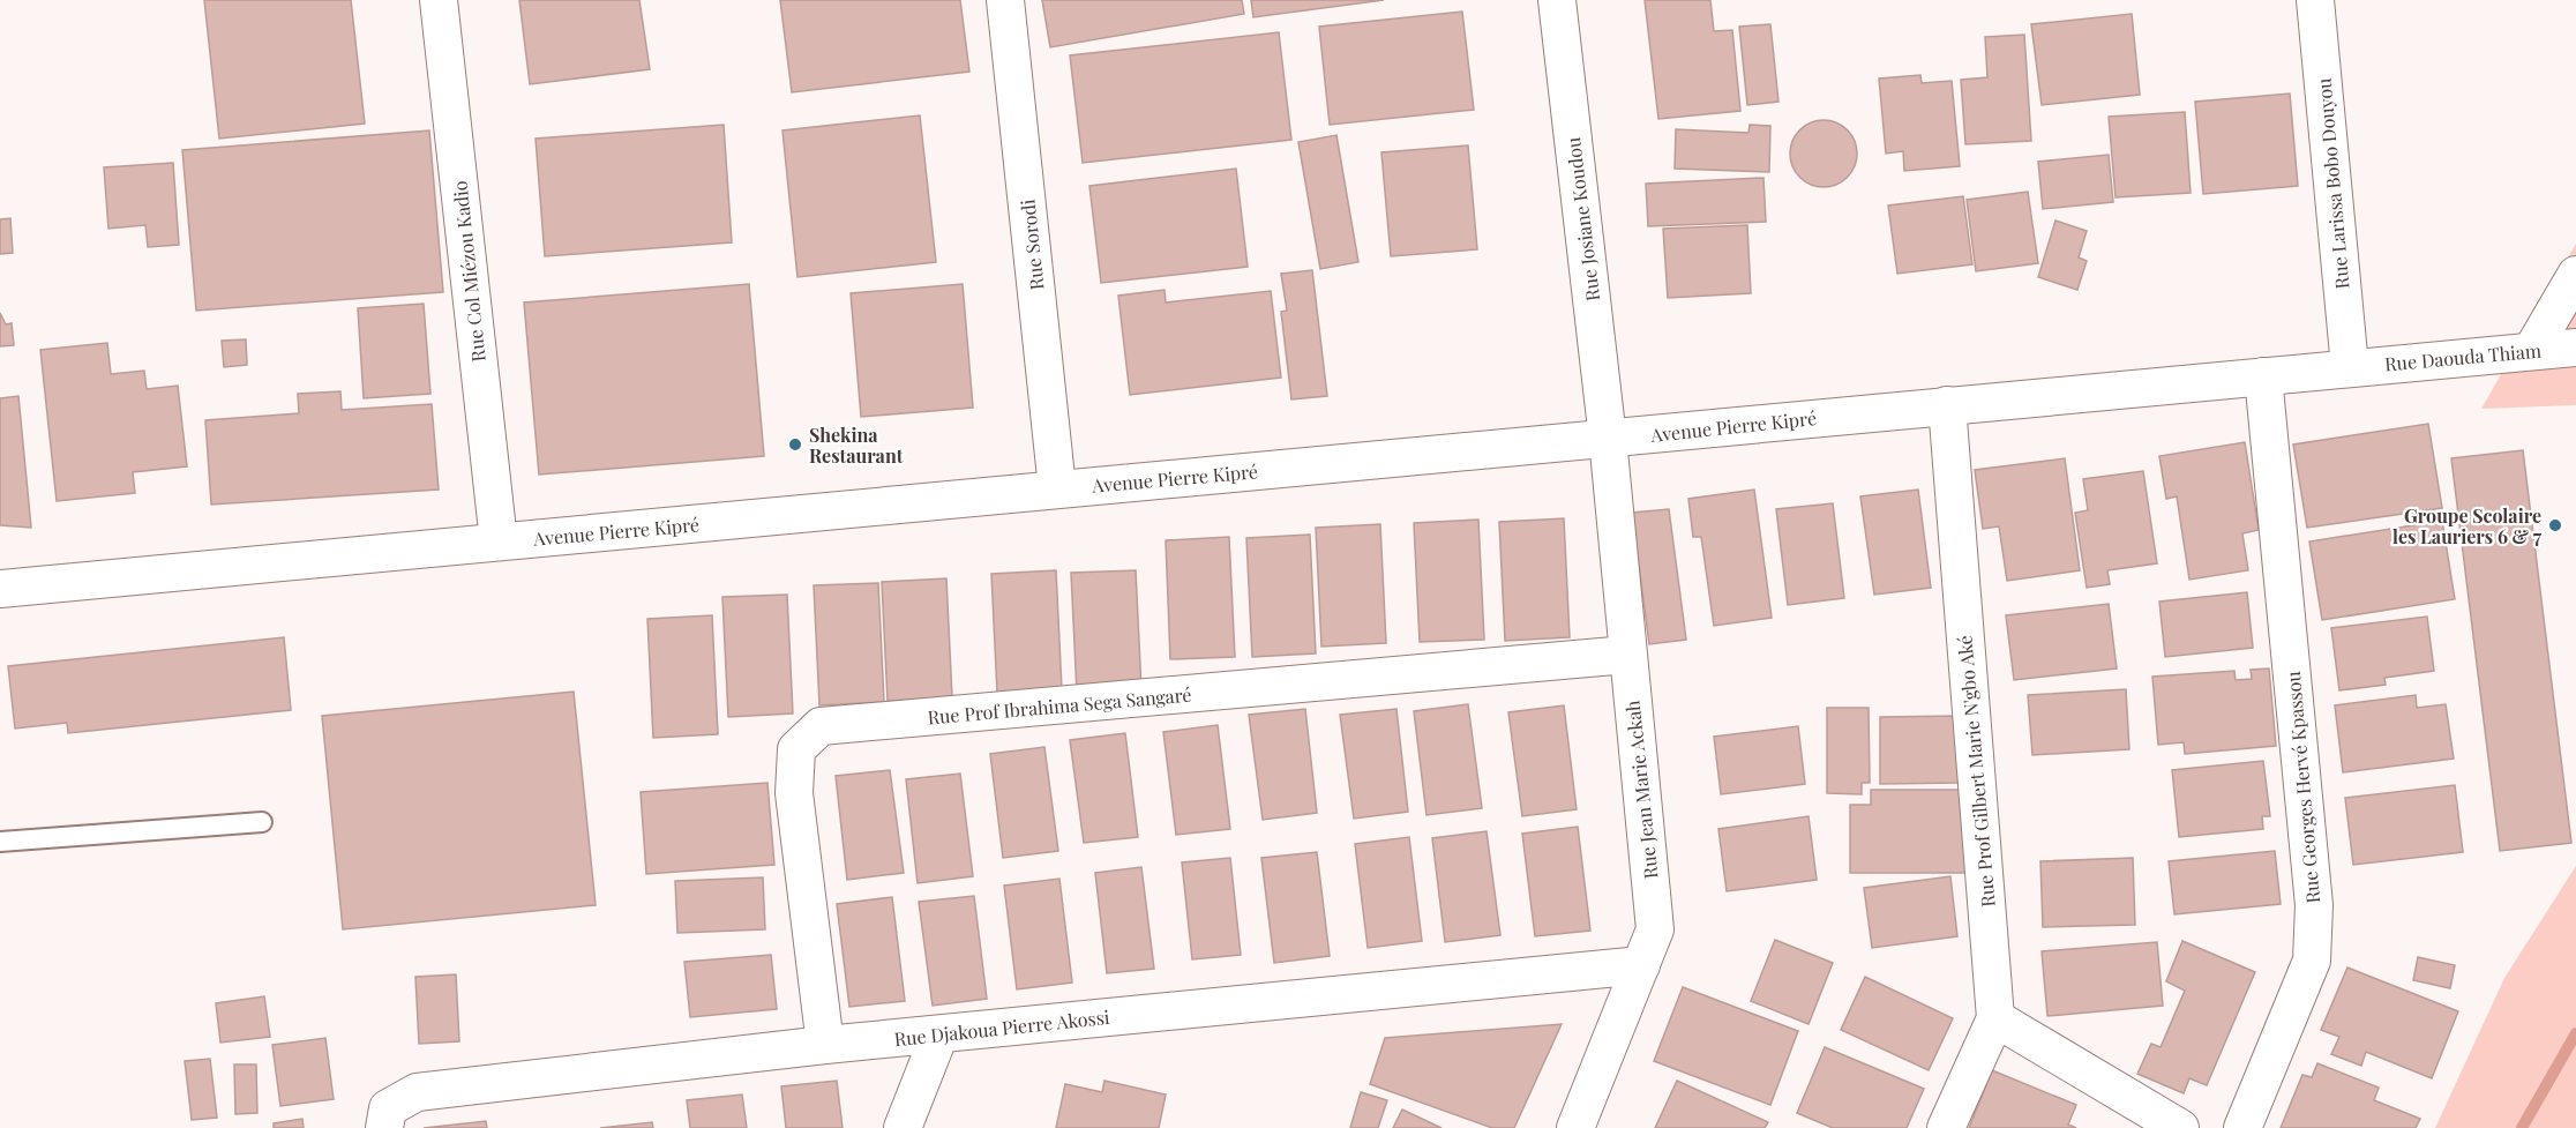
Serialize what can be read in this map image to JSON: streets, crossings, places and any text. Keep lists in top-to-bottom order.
{
  "streets": {
    "street": [
      "Rue Larissa Bobo Douyou",
      "Rue Josiane Koudou",
      "Rue Sorodi",
      "Rue Col Miézou Kadio",
      "Rue Daouda Thiam",
      "Avenue Pierre Kipré",
      "Rue Prof Ibrahima Sega Sangaré",
      "Rue Prof Gilbert Marie N'gbo Aké",
      "Rue Georges Hervé Kpassou",
      "Rue Jean Marie Ackah",
      "Rue Djakoua Pierre Akossi"
    ]
  },
  "crossings": [
    ["Rue Larissa Bobo Douyou", "Rue Daouda Thiam"],
    ["Rue Larissa Bobo Douyou", "Avenue Pierre Kipré"],
    ["Rue Josiane Koudou", "Avenue Pierre Kipré"],
    ["Rue Josiane Koudou", "Rue Jean Marie Ackah"],
    ["Rue Sorodi", "Avenue Pierre Kipré"],
    ["Rue Col Miézou Kadio", "Avenue Pierre Kipré"],
    ["Rue Daouda Thiam", "Avenue Pierre Kipré"],
    ["Avenue Pierre Kipré", "Rue Prof Gilbert Marie N'gbo Aké"],
    ["Avenue Pierre Kipré", "Rue Georges Hervé Kpassou"],
    ["Avenue Pierre Kipré", "Rue Jean Marie Ackah"],
    ["Rue Prof Ibrahima Sega Sangaré", "Rue Jean Marie Ackah"],
    ["Rue Prof Ibrahima Sega Sangaré", "Rue Djakoua Pierre Akossi"],
    ["Rue Jean Marie Ackah", "Rue Djakoua Pierre Akossi"]
  ],
  "places": ["Shekina Restaurant", "Groupe Scolaire les Lauriers 6 & 7"]
}
